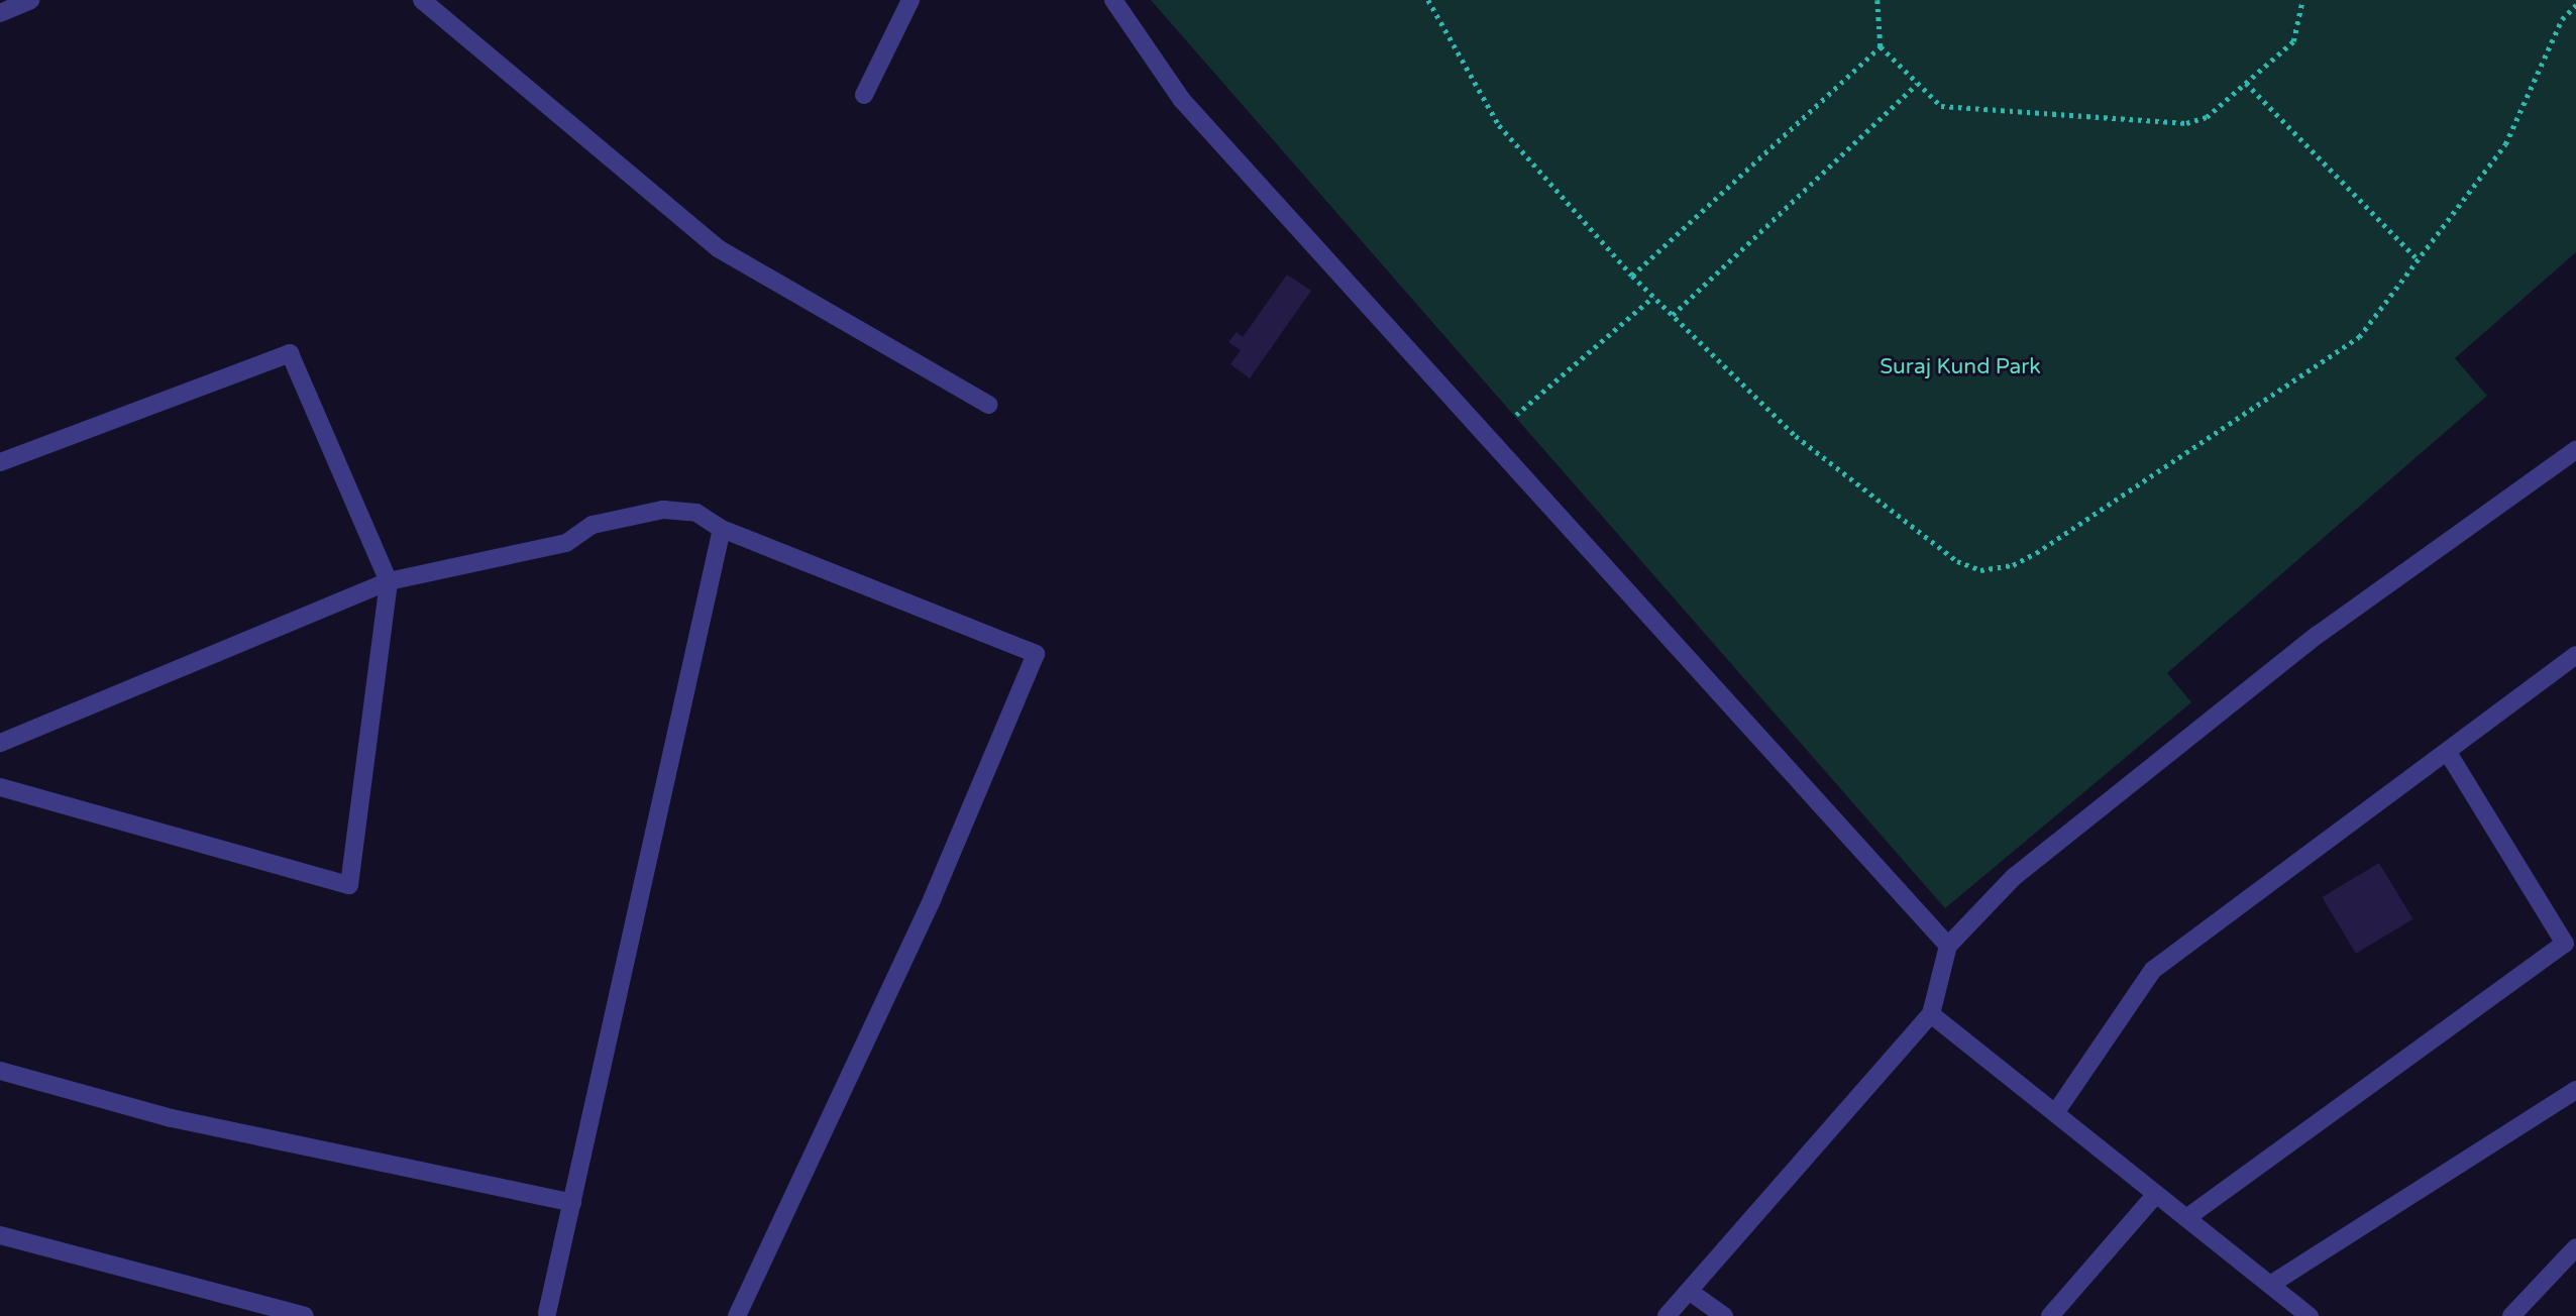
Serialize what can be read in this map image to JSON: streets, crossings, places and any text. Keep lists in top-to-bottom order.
{
  "parks": ["Suraj Kund Park"]
}
